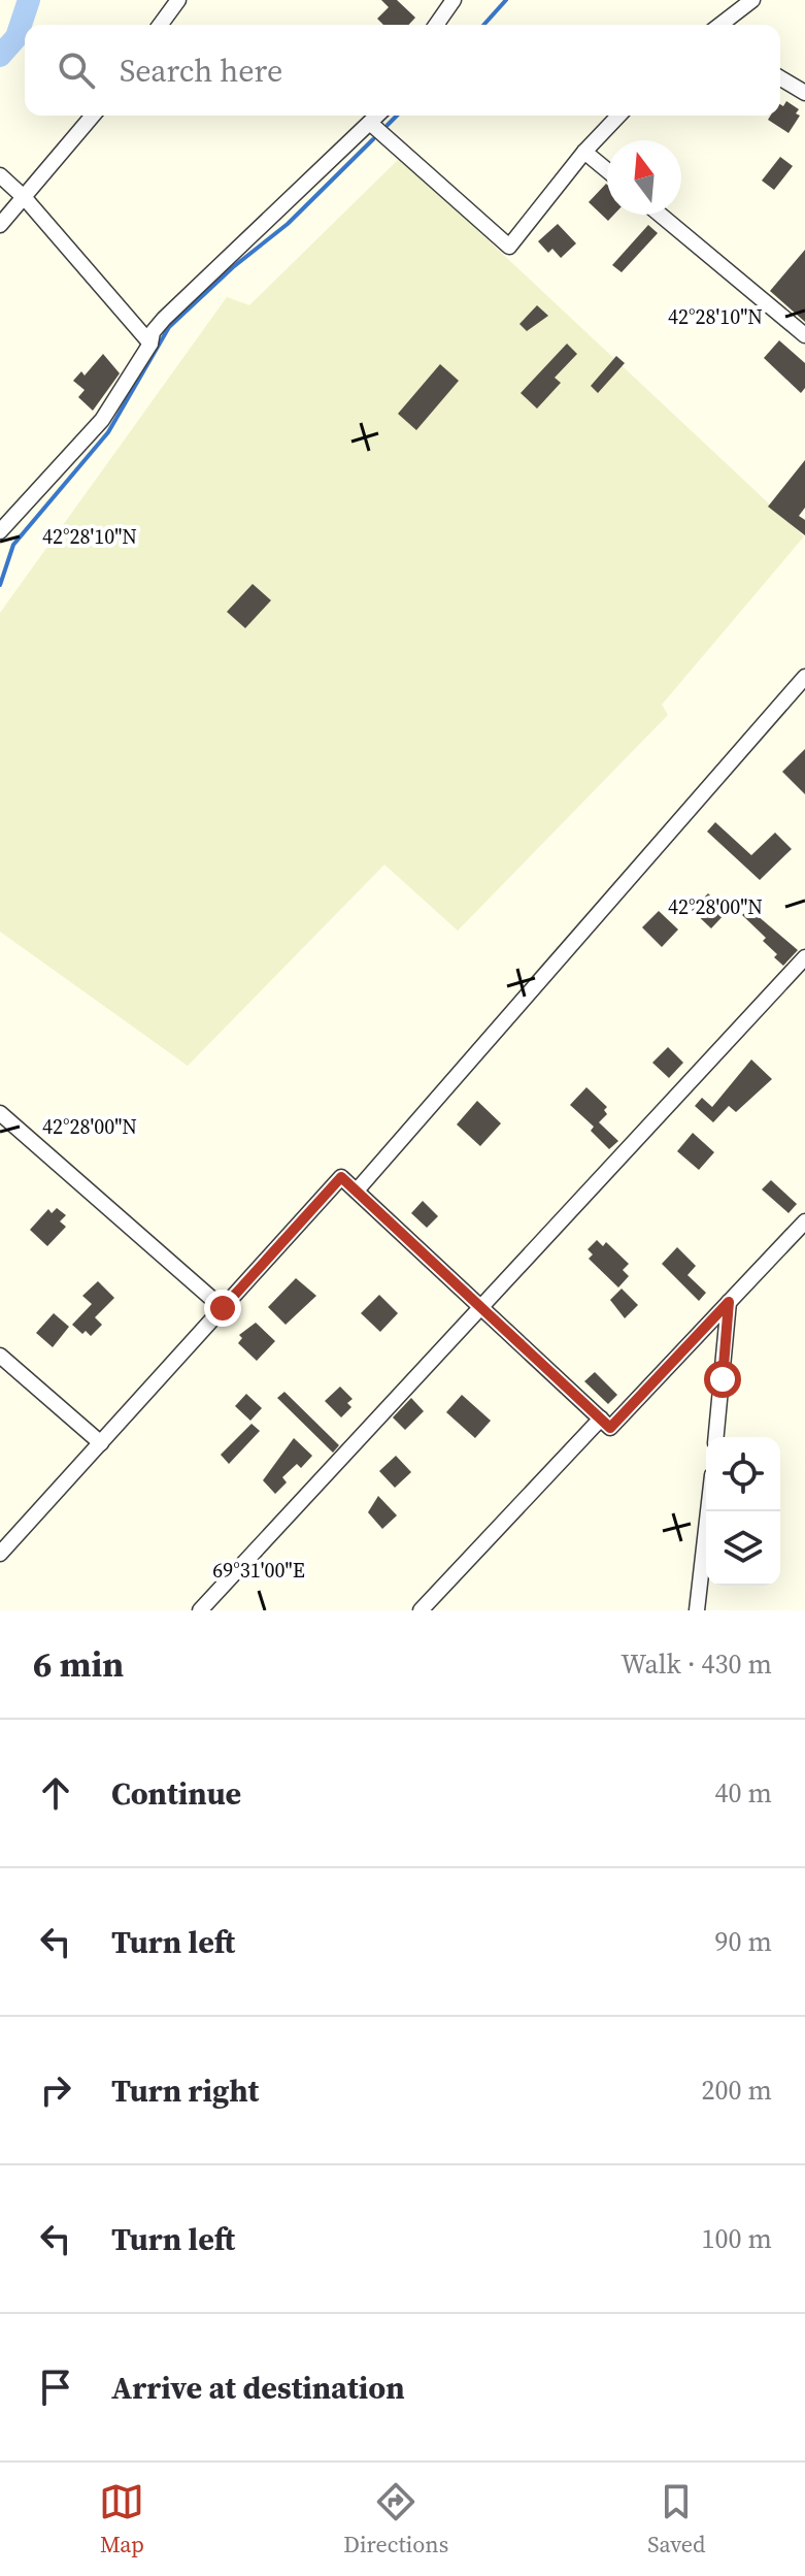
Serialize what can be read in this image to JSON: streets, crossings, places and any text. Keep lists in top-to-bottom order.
{
  "north": "top",
  "page": {
    "search": "Search here",
    "heading": ["6 min", "Walk · 430 m"],
    "list": [
      ["Continue", "40 m"],
      ["Turn left", "90 m"],
      ["Turn right", "200 m"],
      ["Turn left", "100 m"],
      "Arrive at destination"
    ],
    "nav": ["Map", "Directions", "Saved"]
  },
  "coordinates": ["42°28'10\"N", "42°28'00\"N", "69°31'00\"E"]
}
